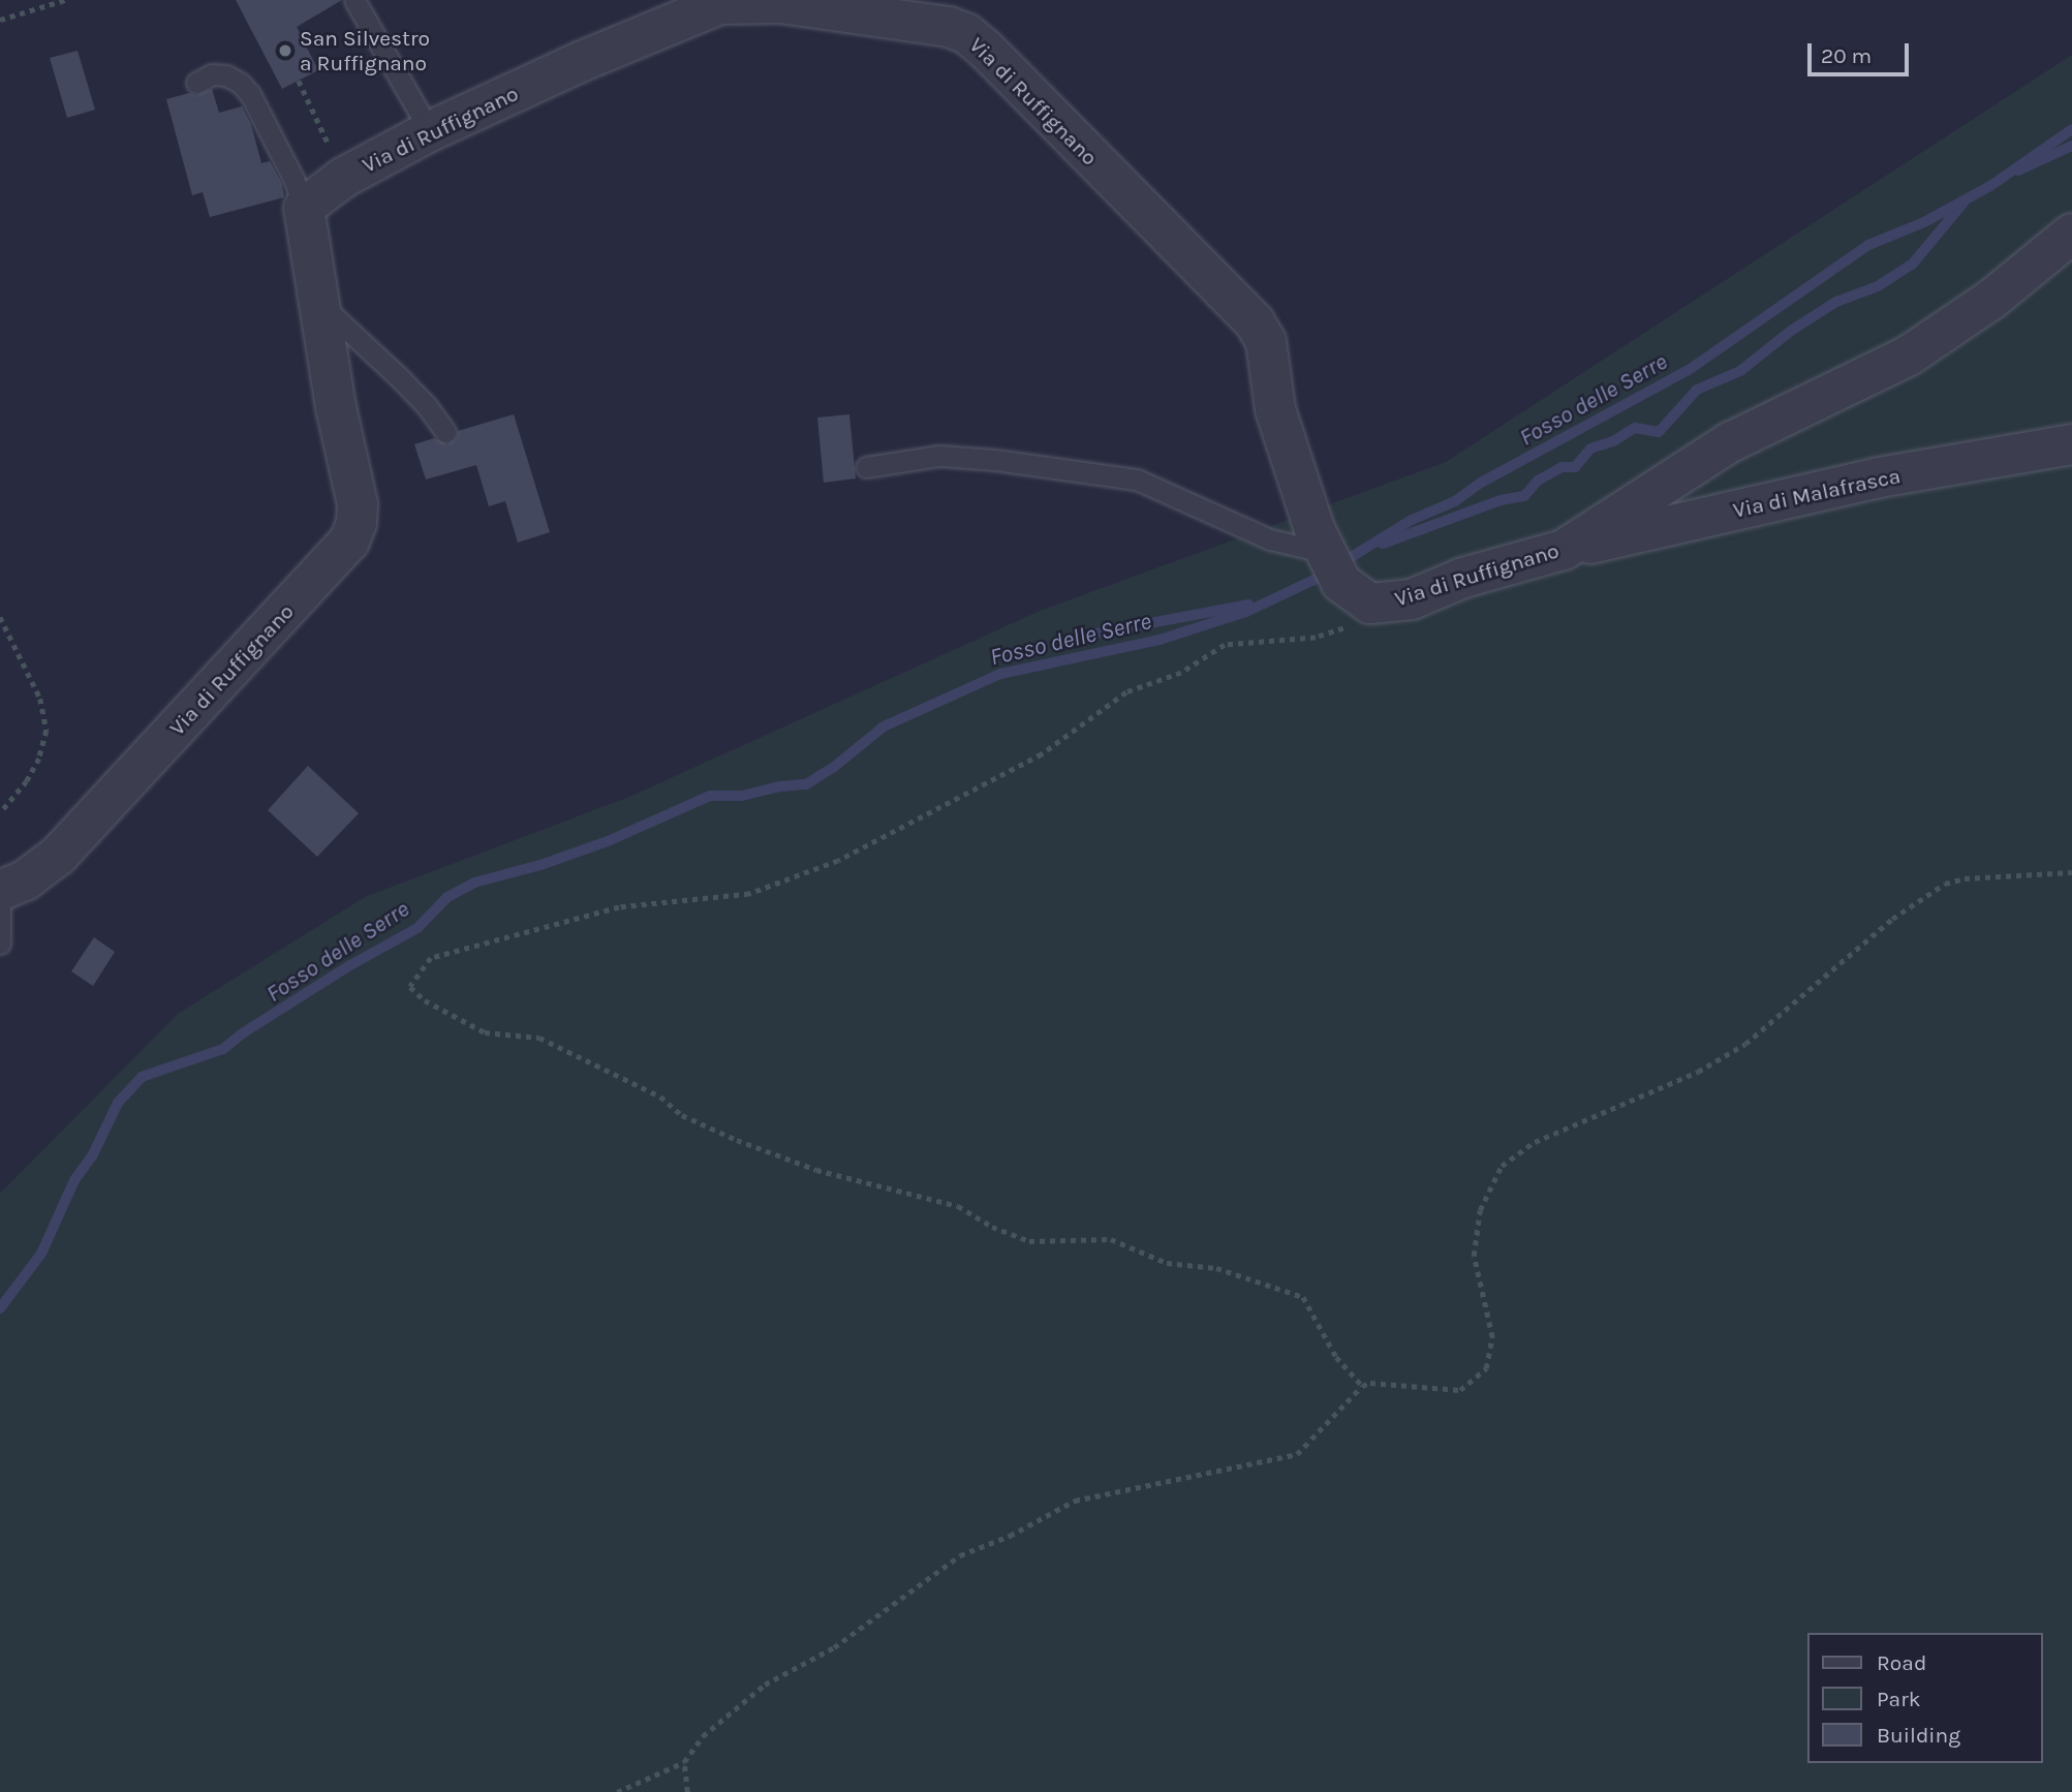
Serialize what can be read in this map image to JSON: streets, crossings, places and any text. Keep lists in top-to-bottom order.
{
  "streets": {
    "street": ["Via di Ruffignano", "Via di Malafrasca"]
  },
  "crossings": [
    ["Via di Ruffignano", "Via di Malafrasca"]
  ],
  "water": ["Fosso delle Serre"],
  "places": ["San Silvestro a Ruffignano"],
  "legend": ["Road", "Park", "Building"],
  "scale_bar": "20 m"
}
